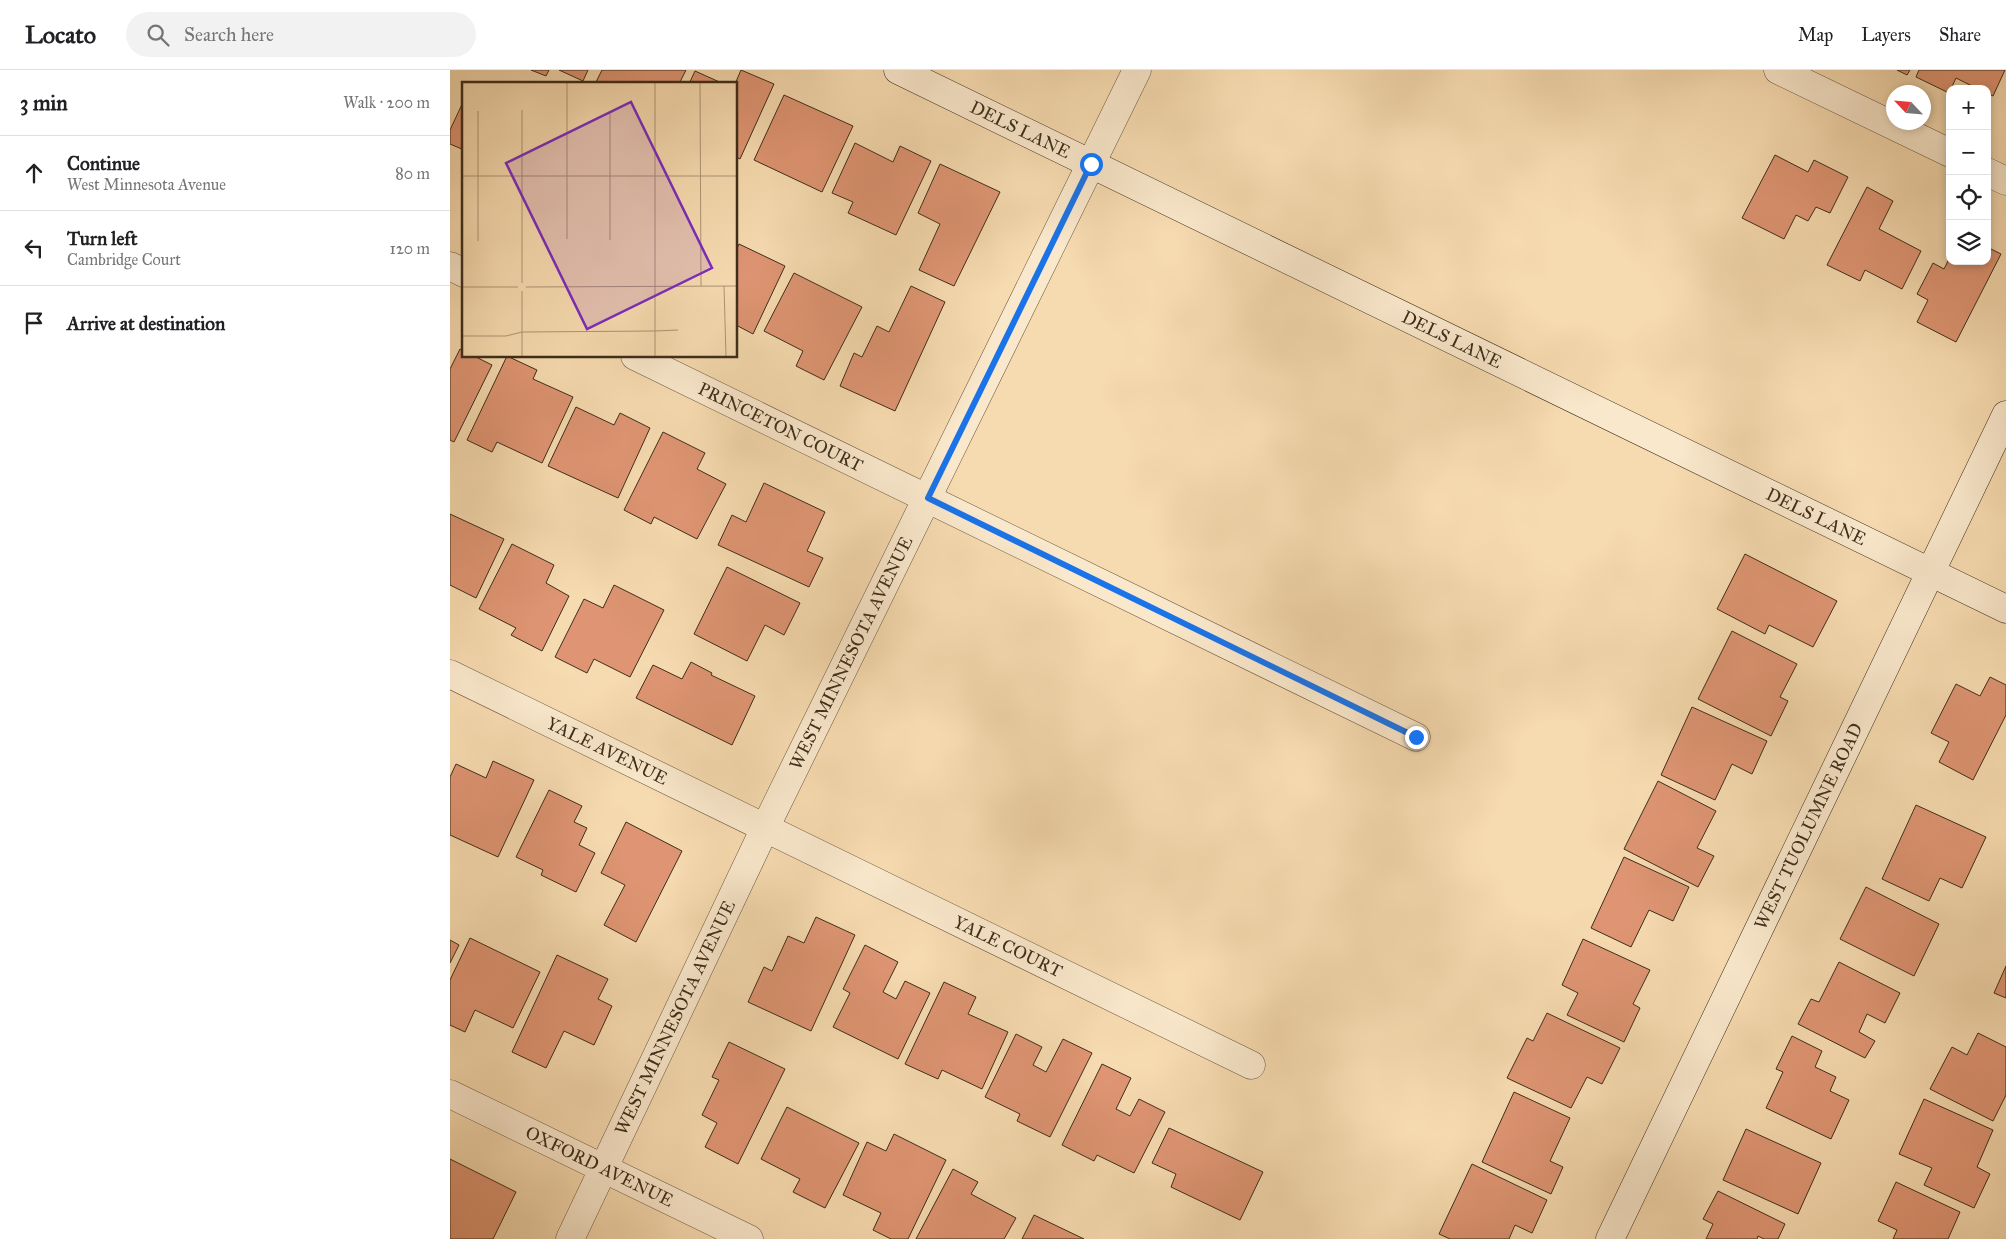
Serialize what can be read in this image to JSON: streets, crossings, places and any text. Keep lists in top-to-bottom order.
{
  "streets": {
    "street": [
      "DELS LANE",
      "PRINCETON COURT",
      "WEST MINNESOTA AVENUE",
      "YALE AVENUE",
      "WEST TUOLUMNE ROAD",
      "YALE COURT",
      "OXFORD AVENUE"
    ]
  },
  "crossings": [
    ["DELS LANE", "WEST MINNESOTA AVENUE"],
    ["DELS LANE", "WEST TUOLUMNE ROAD"],
    ["PRINCETON COURT", "WEST MINNESOTA AVENUE"],
    ["WEST MINNESOTA AVENUE", "YALE AVENUE"],
    ["WEST MINNESOTA AVENUE", "YALE COURT"],
    ["WEST MINNESOTA AVENUE", "OXFORD AVENUE"],
    ["YALE AVENUE", "YALE COURT"]
  ],
  "north": "top left",
  "page": {
    "header": "Locato",
    "search": "Search here",
    "nav": ["Map", "Layers", "Share"],
    "heading": ["3 min", "Walk · 200 m"],
    "map_buttons": ["+", "−"],
    "list": [
      ["Continue", "West Minnesota Avenue", "80 m"],
      ["Turn left", "Cambridge Court", "120 m"],
      "Arrive at destination"
    ]
  }
}
